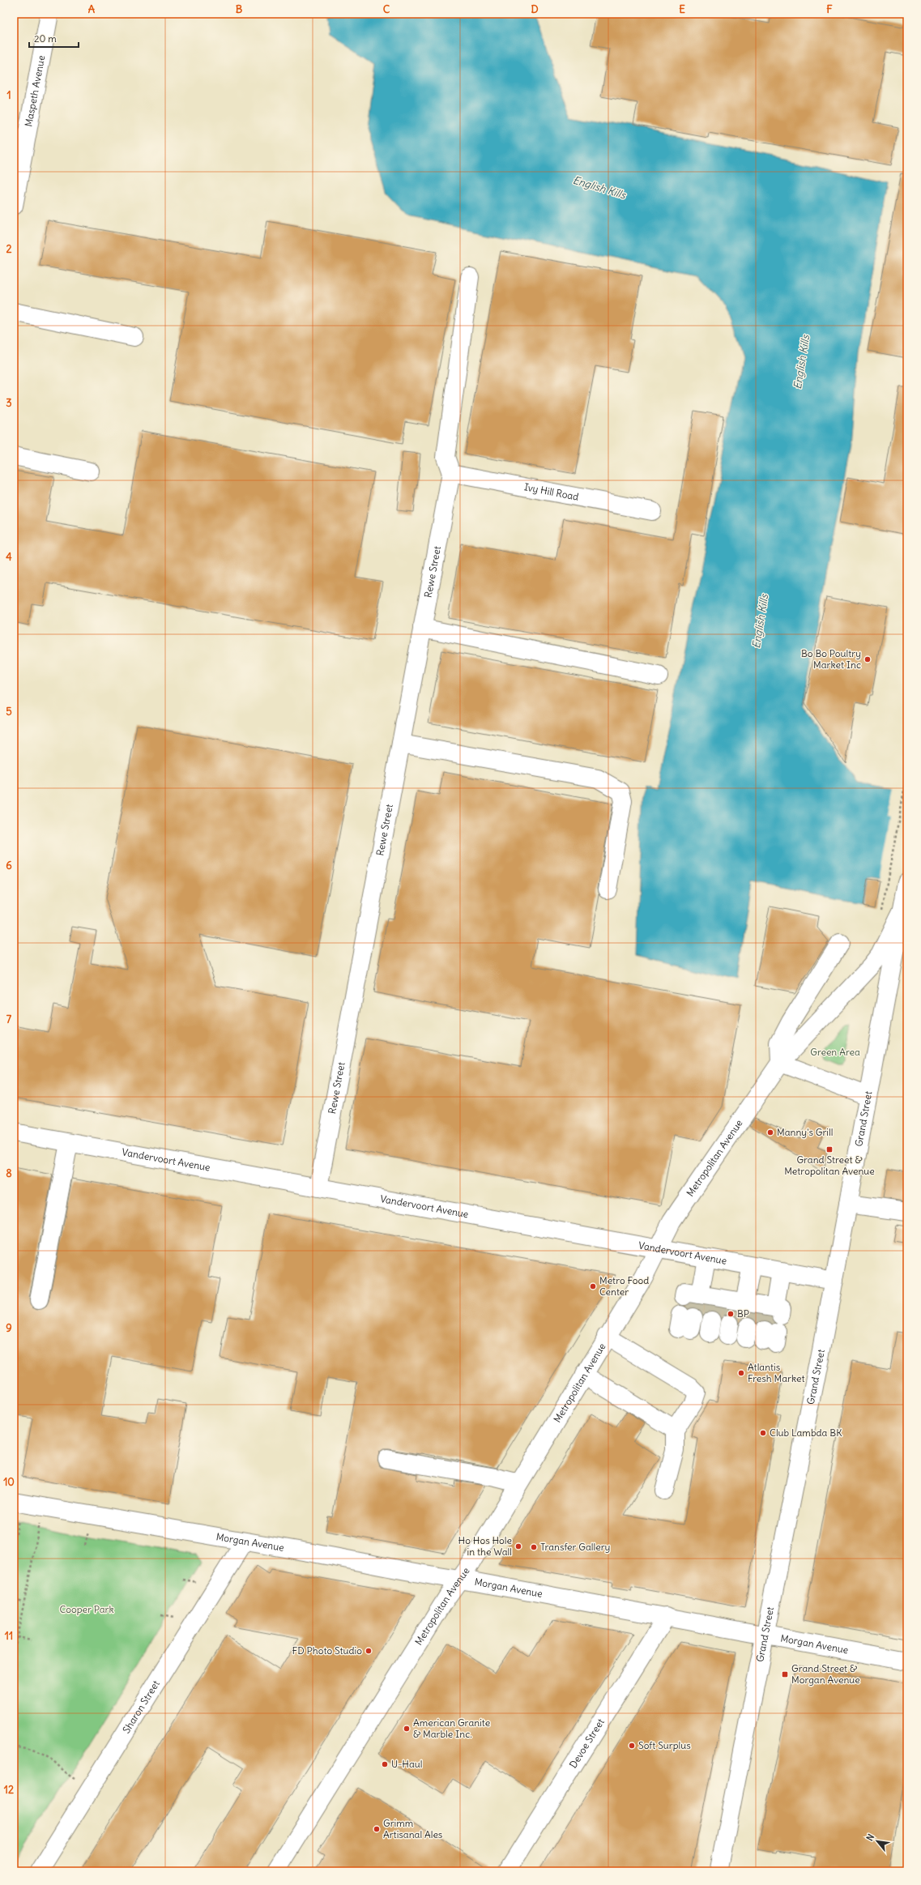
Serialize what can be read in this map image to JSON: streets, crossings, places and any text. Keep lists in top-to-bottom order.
{
  "streets": {
    "main road": [
      "Maspeth Avenue",
      "Ivy Hill Road",
      "Rewe Street",
      "Grand Street",
      "Metropolitan Avenue",
      "Vandervoort Avenue",
      "Morgan Avenue",
      "Sharon Street",
      "Devoe Street"
    ]
  },
  "crossings": [
    ["Ivy Hill Road", "Rewe Street"],
    ["Rewe Street", "Vandervoort Avenue"],
    ["Grand Street", "Metropolitan Avenue"],
    ["Grand Street", "Vandervoort Avenue"],
    ["Grand Street", "Morgan Avenue"],
    ["Metropolitan Avenue", "Vandervoort Avenue"],
    ["Metropolitan Avenue", "Morgan Avenue"],
    ["Morgan Avenue", "Sharon Street"],
    ["Morgan Avenue", "Devoe Street"]
  ],
  "water": ["English Kills"],
  "parks": ["Green Area", "Cooper Park"],
  "places": {
    "other": [
      "Bo Bo Poultry Market Inc",
      "Manny's Grill",
      "Metro Food Center",
      "BP",
      "Atlantis Fresh Market",
      "Club Lambda BK",
      "Ho Hos Hole in the Wall",
      "Transfer Gallery",
      "FD Photo Studio",
      "American Granite & Marble Inc.",
      "Soft Surplus",
      "U-Haul",
      "Grimm Artisanal Ales"
    ],
    "transit": ["Grand Street & Metropolitan Avenue", "Grand Street & Morgan Avenue"]
  },
  "scale_bar": "20 m",
  "north": "top left",
  "grid": {
    "columns": [
      "A",
      "B",
      "C",
      "D",
      "E",
      "F"
    ],
    "rows": [
      "1",
      "2",
      "3",
      "4",
      "5",
      "6",
      "7",
      "8",
      "9",
      "10",
      "11",
      "12"
    ]
  }
}
